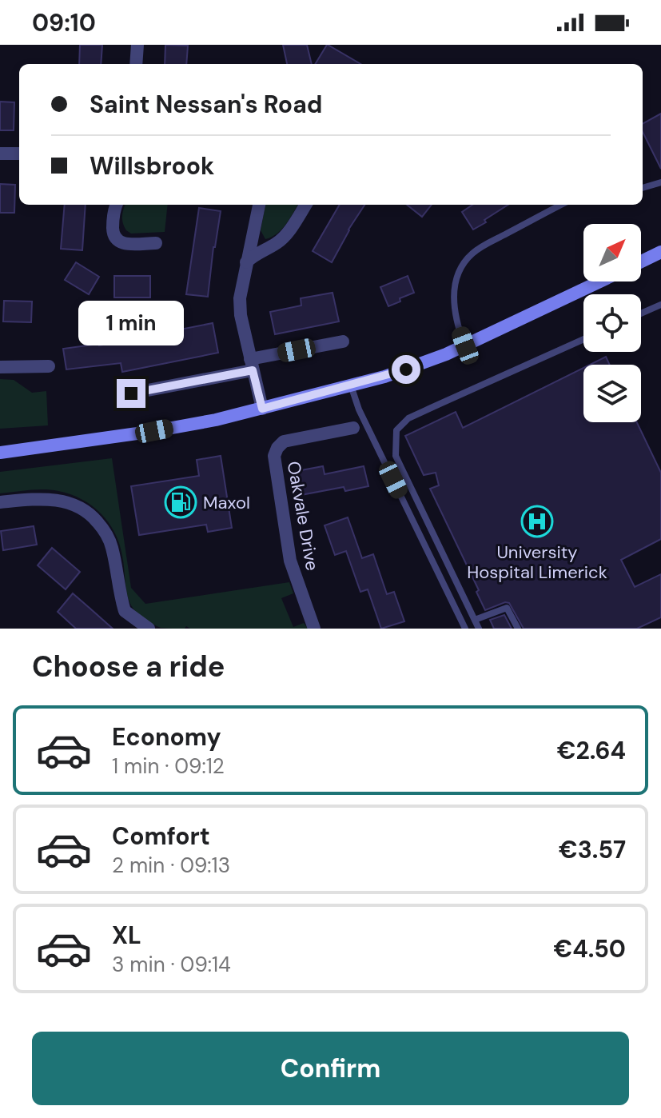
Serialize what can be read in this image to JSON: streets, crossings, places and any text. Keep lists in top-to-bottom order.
{
  "streets": {
    "street": ["Oakvale Drive"]
  },
  "places": {
    "fuel station": ["Maxol"],
    "hospital": ["University Hospital Limerick"]
  },
  "north": "top right",
  "page": {
    "status": "09:10",
    "banner": ["Saint Nessan's Road", "Willsbrook"],
    "bubble": "1 min",
    "heading": "Choose a ride",
    "list": [
      {
        "name": "Economy",
        "note": "1 min · 09:12",
        "value": "€2.64"
      },
      {
        "name": "Comfort",
        "note": "2 min · 09:13",
        "value": "€3.57"
      },
      {
        "name": "XL",
        "note": "3 min · 09:14",
        "value": "€4.50"
      }
    ],
    "buttons": "Confirm"
  }
}
